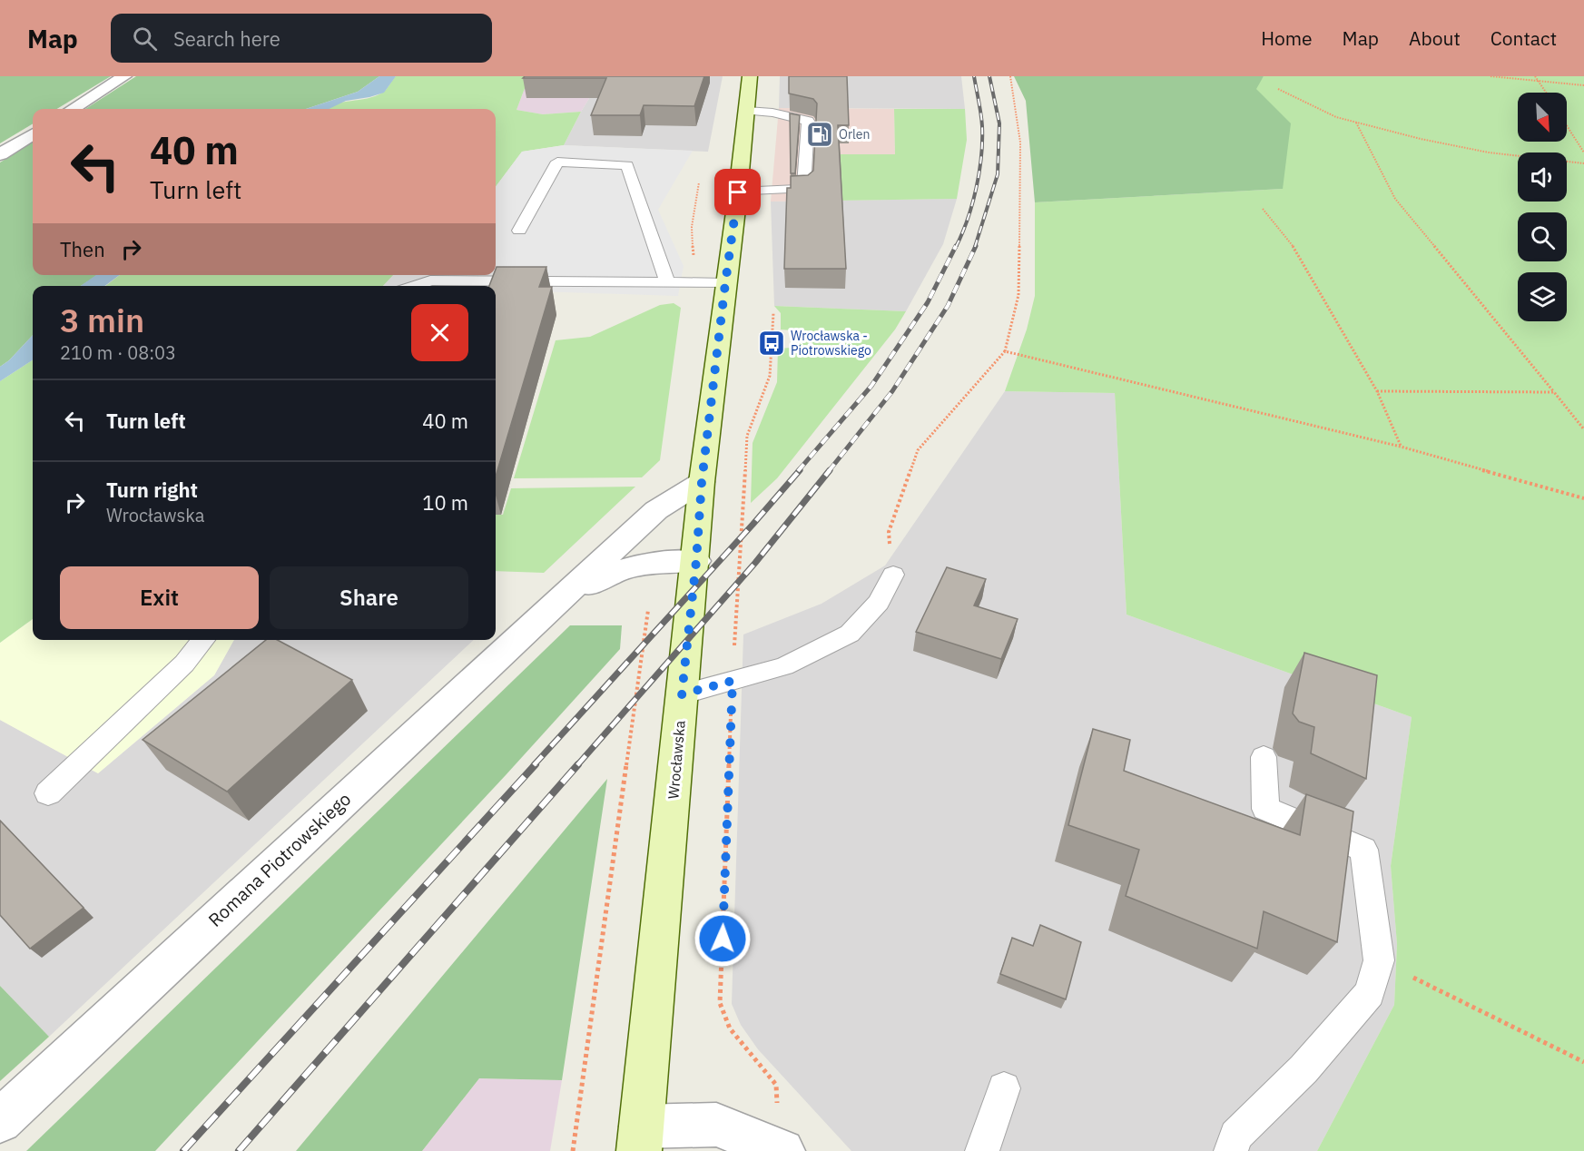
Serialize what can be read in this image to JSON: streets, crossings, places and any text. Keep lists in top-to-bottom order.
{
  "streets": {
    "main road": ["Wrocławska"],
    "street": ["Romana Piotrowskiego"]
  },
  "crossings": [
    ["Wrocławska", "Romana Piotrowskiego"]
  ],
  "places": {
    "fuel station": ["Orlen"],
    "bus stop": ["Wrocławska - Piotrowskiego"]
  },
  "north": "bottom right",
  "page": {
    "header": "Map",
    "search": "Search here",
    "nav": [
      "Home",
      "Map",
      "About",
      "Contact"
    ],
    "turn": ["40 m", "Turn left"],
    "then": "Then",
    "heading": ["3 min", "210 m · 08:03"],
    "list": [
      {
        "name": "Turn left",
        "value": "40 m"
      },
      {
        "name": "Turn right",
        "note": "Wrocławska",
        "value": "10 m"
      }
    ],
    "buttons": ["Exit", "Share"]
  }
}
